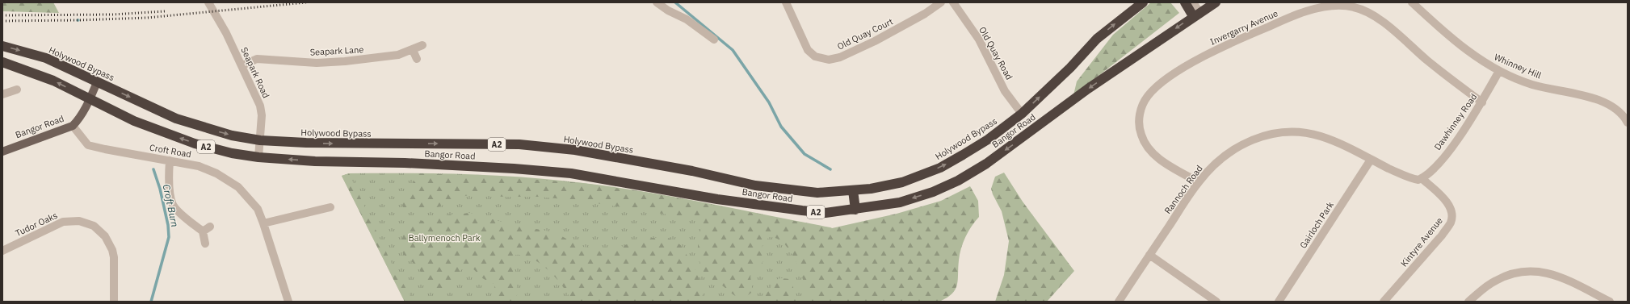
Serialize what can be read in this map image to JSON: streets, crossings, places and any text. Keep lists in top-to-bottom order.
{
  "streets": {
    "highway": ["Holywood Bypass", "Bangor Road", "A2"],
    "street": [
      "Invergarry Avenue",
      "Old Quay Court",
      "Seapark Lane",
      "Old Quay Road",
      "Whinney Hill",
      "Seapark Road",
      "Dawhinney Road",
      "Croft Road",
      "Rannoch Road",
      "Tudor Oaks",
      "Gairloch Park",
      "Kintyre Avenue"
    ]
  },
  "crossings": [
    ["Invergarry Avenue", "Dawhinney Road"],
    ["Invergarry Avenue", "Rannoch Road"],
    ["Seapark Lane", "Seapark Road"],
    ["Old Quay Road", "Holywood Bypass"],
    ["Holywood Bypass", "Seapark Road"],
    ["Holywood Bypass", "Bangor Road"],
    ["Whinney Hill", "Dawhinney Road"],
    ["Seapark Road", "Bangor Road"],
    ["Seapark Road", "A2"],
    ["Dawhinney Road", "Rannoch Road"],
    ["Dawhinney Road", "Kintyre Avenue"],
    ["Bangor Road", "A2"],
    ["Bangor Road", "Croft Road"],
    ["Rannoch Road", "Gairloch Park"],
    ["Rannoch Road", "Kintyre Avenue"]
  ],
  "one_way": ["Holywood Bypass", "Bangor Road"],
  "water": ["Croft Burn"],
  "parks": ["Ballymenoch Park"]
}
